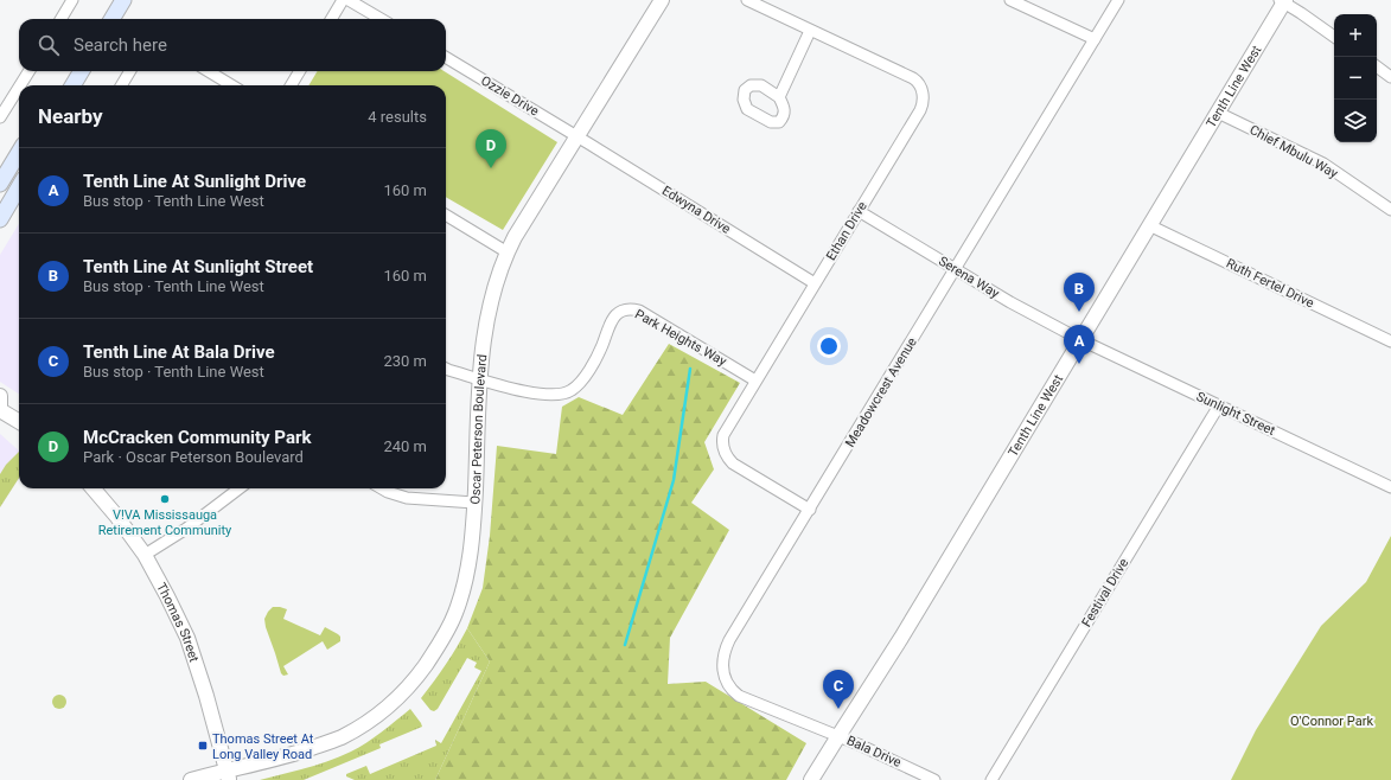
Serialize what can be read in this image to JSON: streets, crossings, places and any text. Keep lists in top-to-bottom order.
{
  "streets": {
    "street": [
      "Tenth Line West",
      "Ozzie Drive",
      "Chief Mbulu Way",
      "Edwyna Drive",
      "Ethan Drive",
      "Serena Way",
      "Ruth Fertel Drive",
      "Park Heights Way",
      "Meadowcrest Avenue",
      "Sunlight Street",
      "Oscar Peterson Boulevard",
      "Festival Drive",
      "Thomas Street",
      "Bala Drive"
    ]
  },
  "crossings": [
    ["Tenth Line West", "Chief Mbulu Way"],
    ["Tenth Line West", "Serena Way"],
    ["Tenth Line West", "Ruth Fertel Drive"],
    ["Tenth Line West", "Meadowcrest Avenue"],
    ["Tenth Line West", "Sunlight Street"],
    ["Tenth Line West", "Bala Drive"],
    ["Ozzie Drive", "Edwyna Drive"],
    ["Ozzie Drive", "Oscar Peterson Boulevard"],
    ["Edwyna Drive", "Ethan Drive"],
    ["Edwyna Drive", "Oscar Peterson Boulevard"],
    ["Ethan Drive", "Serena Way"],
    ["Ethan Drive", "Park Heights Way"],
    ["Ethan Drive", "Meadowcrest Avenue"],
    ["Serena Way", "Meadowcrest Avenue"],
    ["Serena Way", "Sunlight Street"],
    ["Park Heights Way", "Oscar Peterson Boulevard"],
    ["Meadowcrest Avenue", "Bala Drive"],
    ["Sunlight Street", "Festival Drive"],
    ["Oscar Peterson Boulevard", "Thomas Street"]
  ],
  "parks": ["O'Connor Park"],
  "places": {
    "other": ["V!VA Mississauga Retirement Community"],
    "transit": ["Thomas Street At Long Valley Road"]
  },
  "page": {
    "map_buttons": ["+", "−"],
    "search": "Search here",
    "heading": ["Nearby", "4 results"],
    "pins": [
      "D",
      "B",
      "A",
      "C"
    ],
    "list": [
      {
        "mark": "A",
        "name": "Tenth Line At Sunlight Drive",
        "note": "Bus stop · Tenth Line West",
        "value": "160 m"
      },
      {
        "mark": "B",
        "name": "Tenth Line At Sunlight Street",
        "note": "Bus stop · Tenth Line West",
        "value": "160 m"
      },
      {
        "mark": "C",
        "name": "Tenth Line At Bala Drive",
        "note": "Bus stop · Tenth Line West",
        "value": "230 m"
      },
      {
        "mark": "D",
        "name": "McCracken Community Park",
        "note": "Park · Oscar Peterson Boulevard",
        "value": "240 m"
      }
    ]
  }
}
